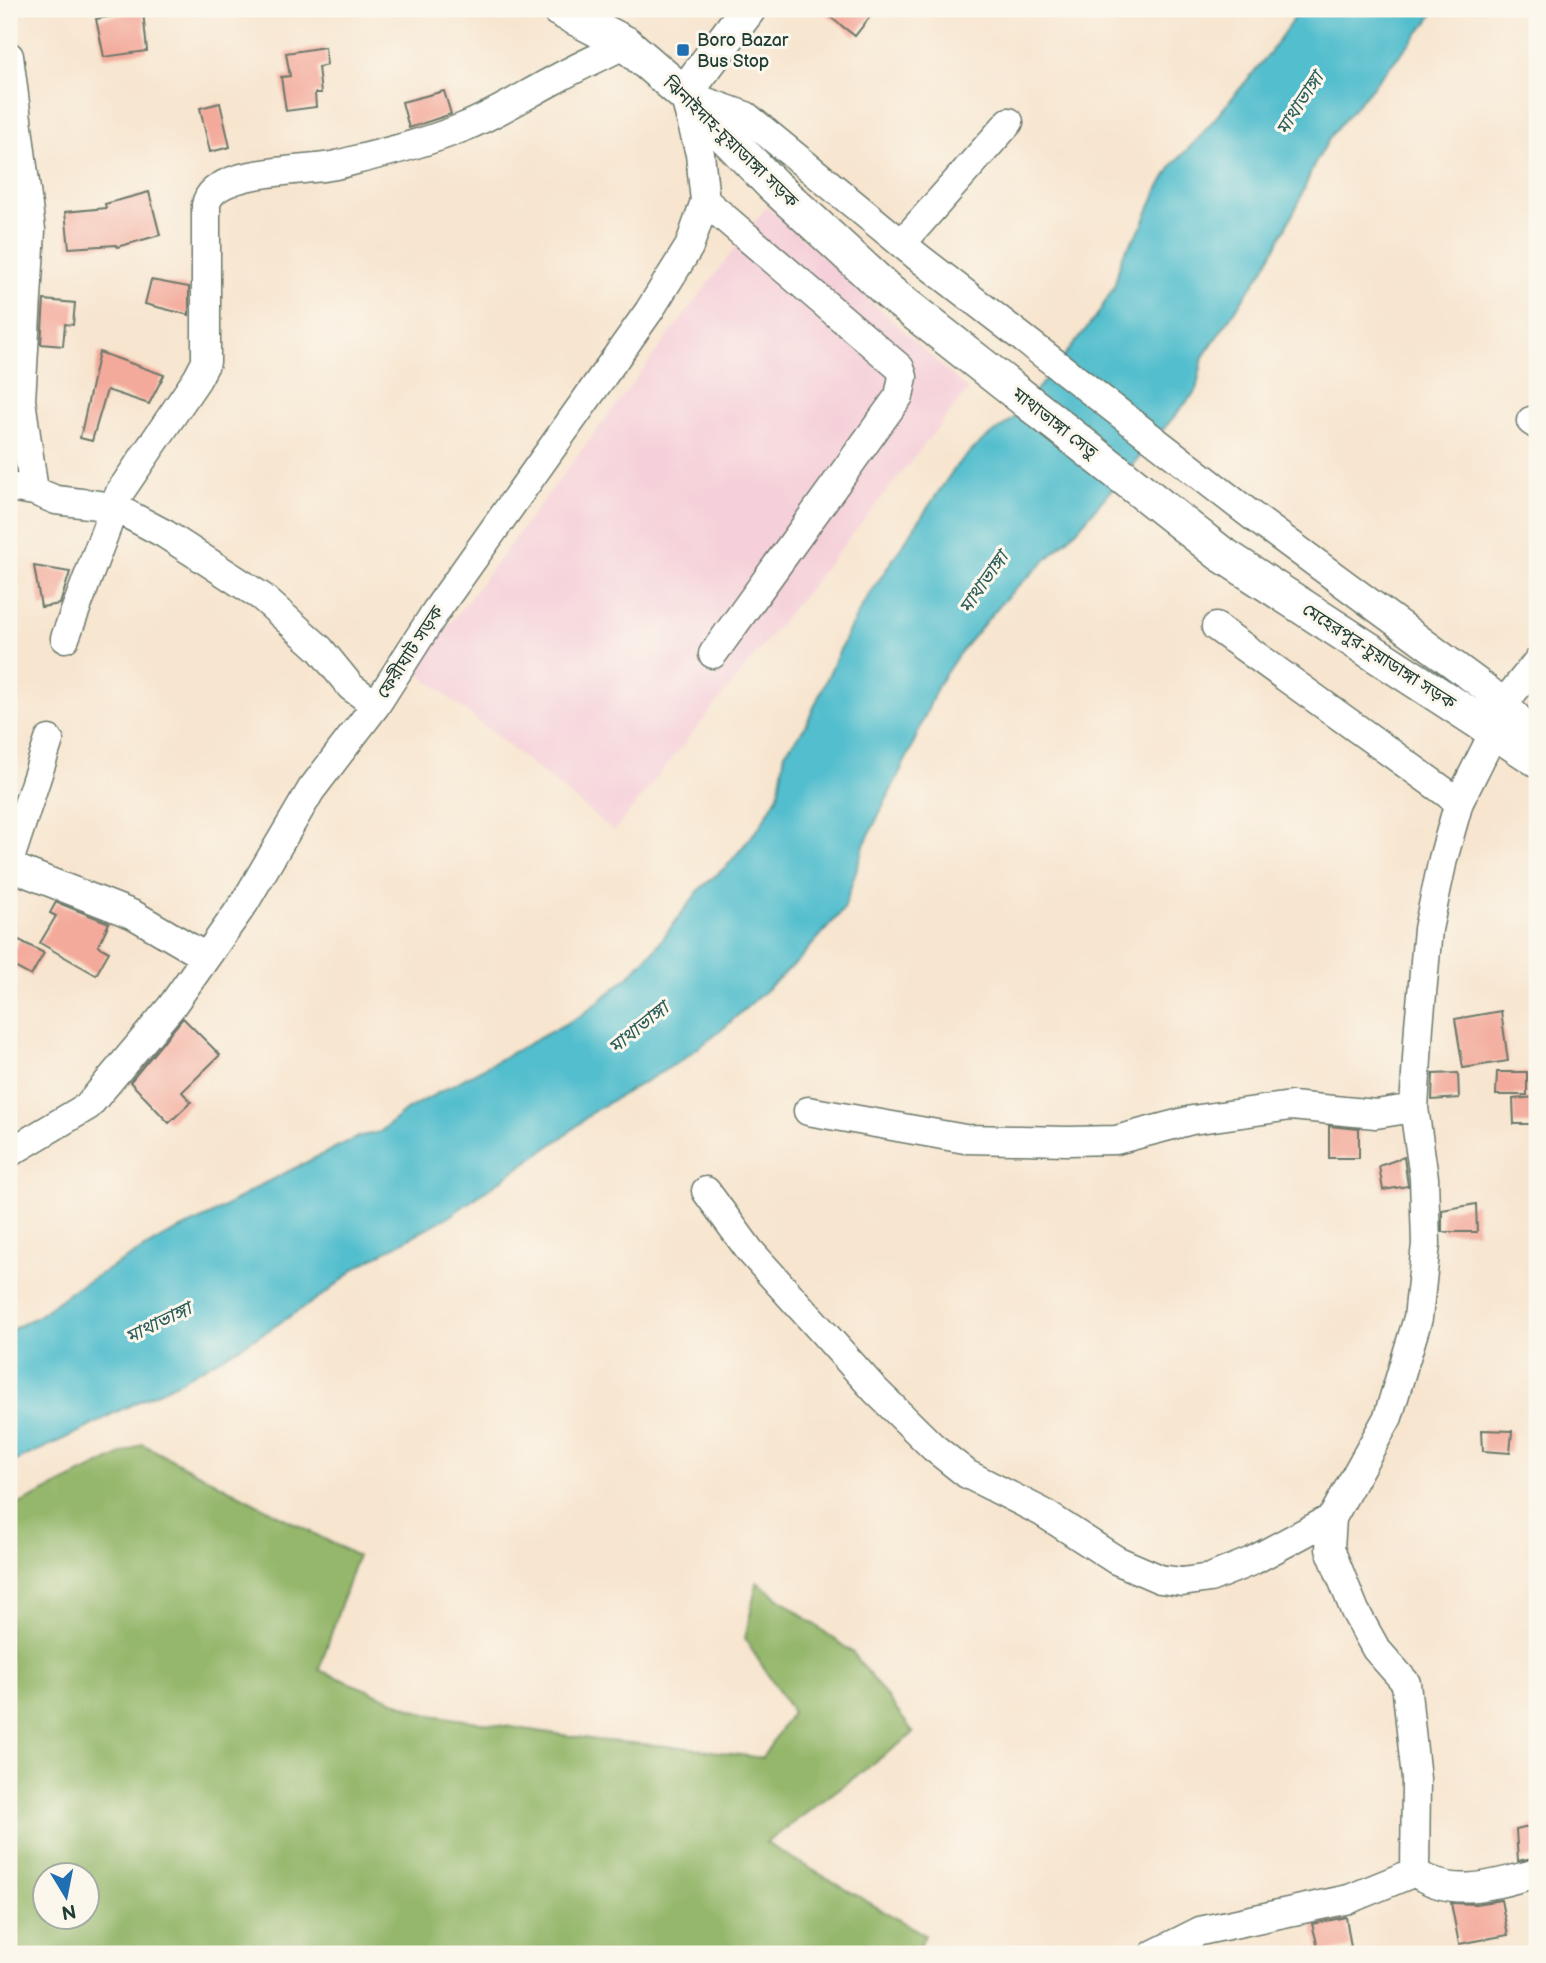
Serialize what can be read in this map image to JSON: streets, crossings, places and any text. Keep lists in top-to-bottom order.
{
  "streets": {
    "main road": ["ঝিনাইদাহ-চুয়াডাঙ্গা সড়ক", "মাথাভাঙ্গা সেতু", "মেহেরপুর-চুয়াডাঙ্গা সড়ক"],
    "street": ["ফেরীঘাট সড়ক"]
  },
  "crossings": [
    ["ঝিনাইদাহ-চুয়াডাঙ্গা সড়ক", "মাথাভাঙ্গা সেতু"],
    ["ঝিনাইদাহ-চুয়াডাঙ্গা সড়ক", "ফেরীঘাট সড়ক"],
    ["মাথাভাঙ্গা সেতু", "মেহেরপুর-চুয়াডাঙ্গা সড়ক"]
  ],
  "water": ["মাথাভাঙ্গা"],
  "places": {
    "transit": ["Boro Bazar Bus Stop"]
  },
  "north": "bottom"
}
